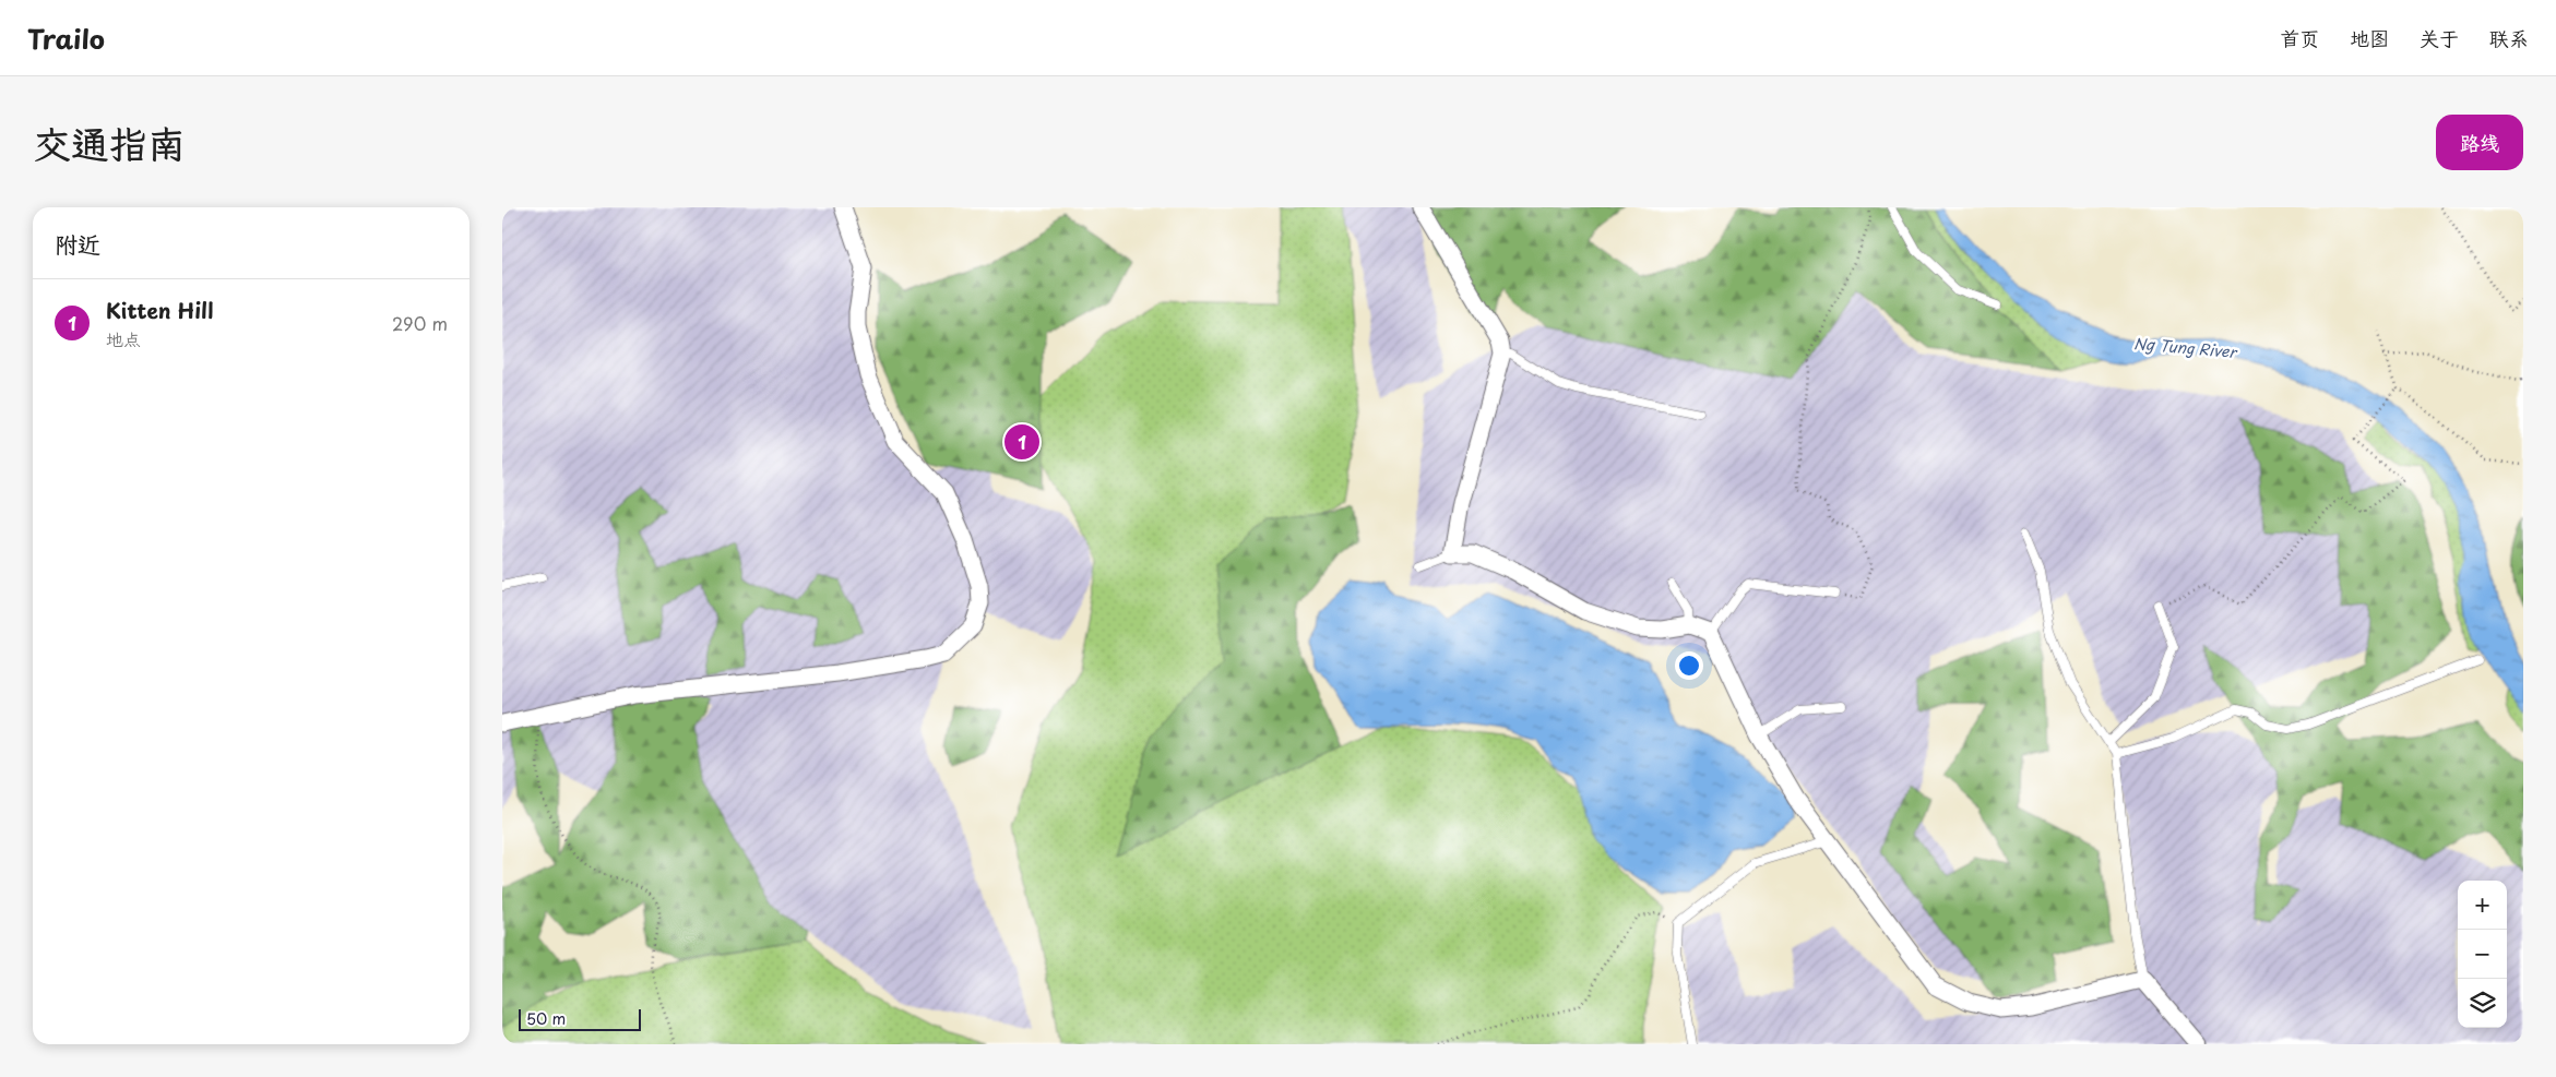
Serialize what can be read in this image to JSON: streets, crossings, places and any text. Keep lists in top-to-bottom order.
{
  "water": ["Ng Tung River"],
  "scale_bar": "50 m",
  "page": {
    "header": "Trailo",
    "nav": [
      "首页",
      "地图",
      "关于",
      "联系"
    ],
    "title": "交通指南",
    "buttons": "路线",
    "heading": "附近",
    "list": [
      {
        "mark": "1",
        "name": "Kitten Hill",
        "note": "地点",
        "value": "290 m"
      }
    ],
    "pins": "1",
    "map_buttons": ["+", "−"],
    "scale": "50 m"
  }
}
